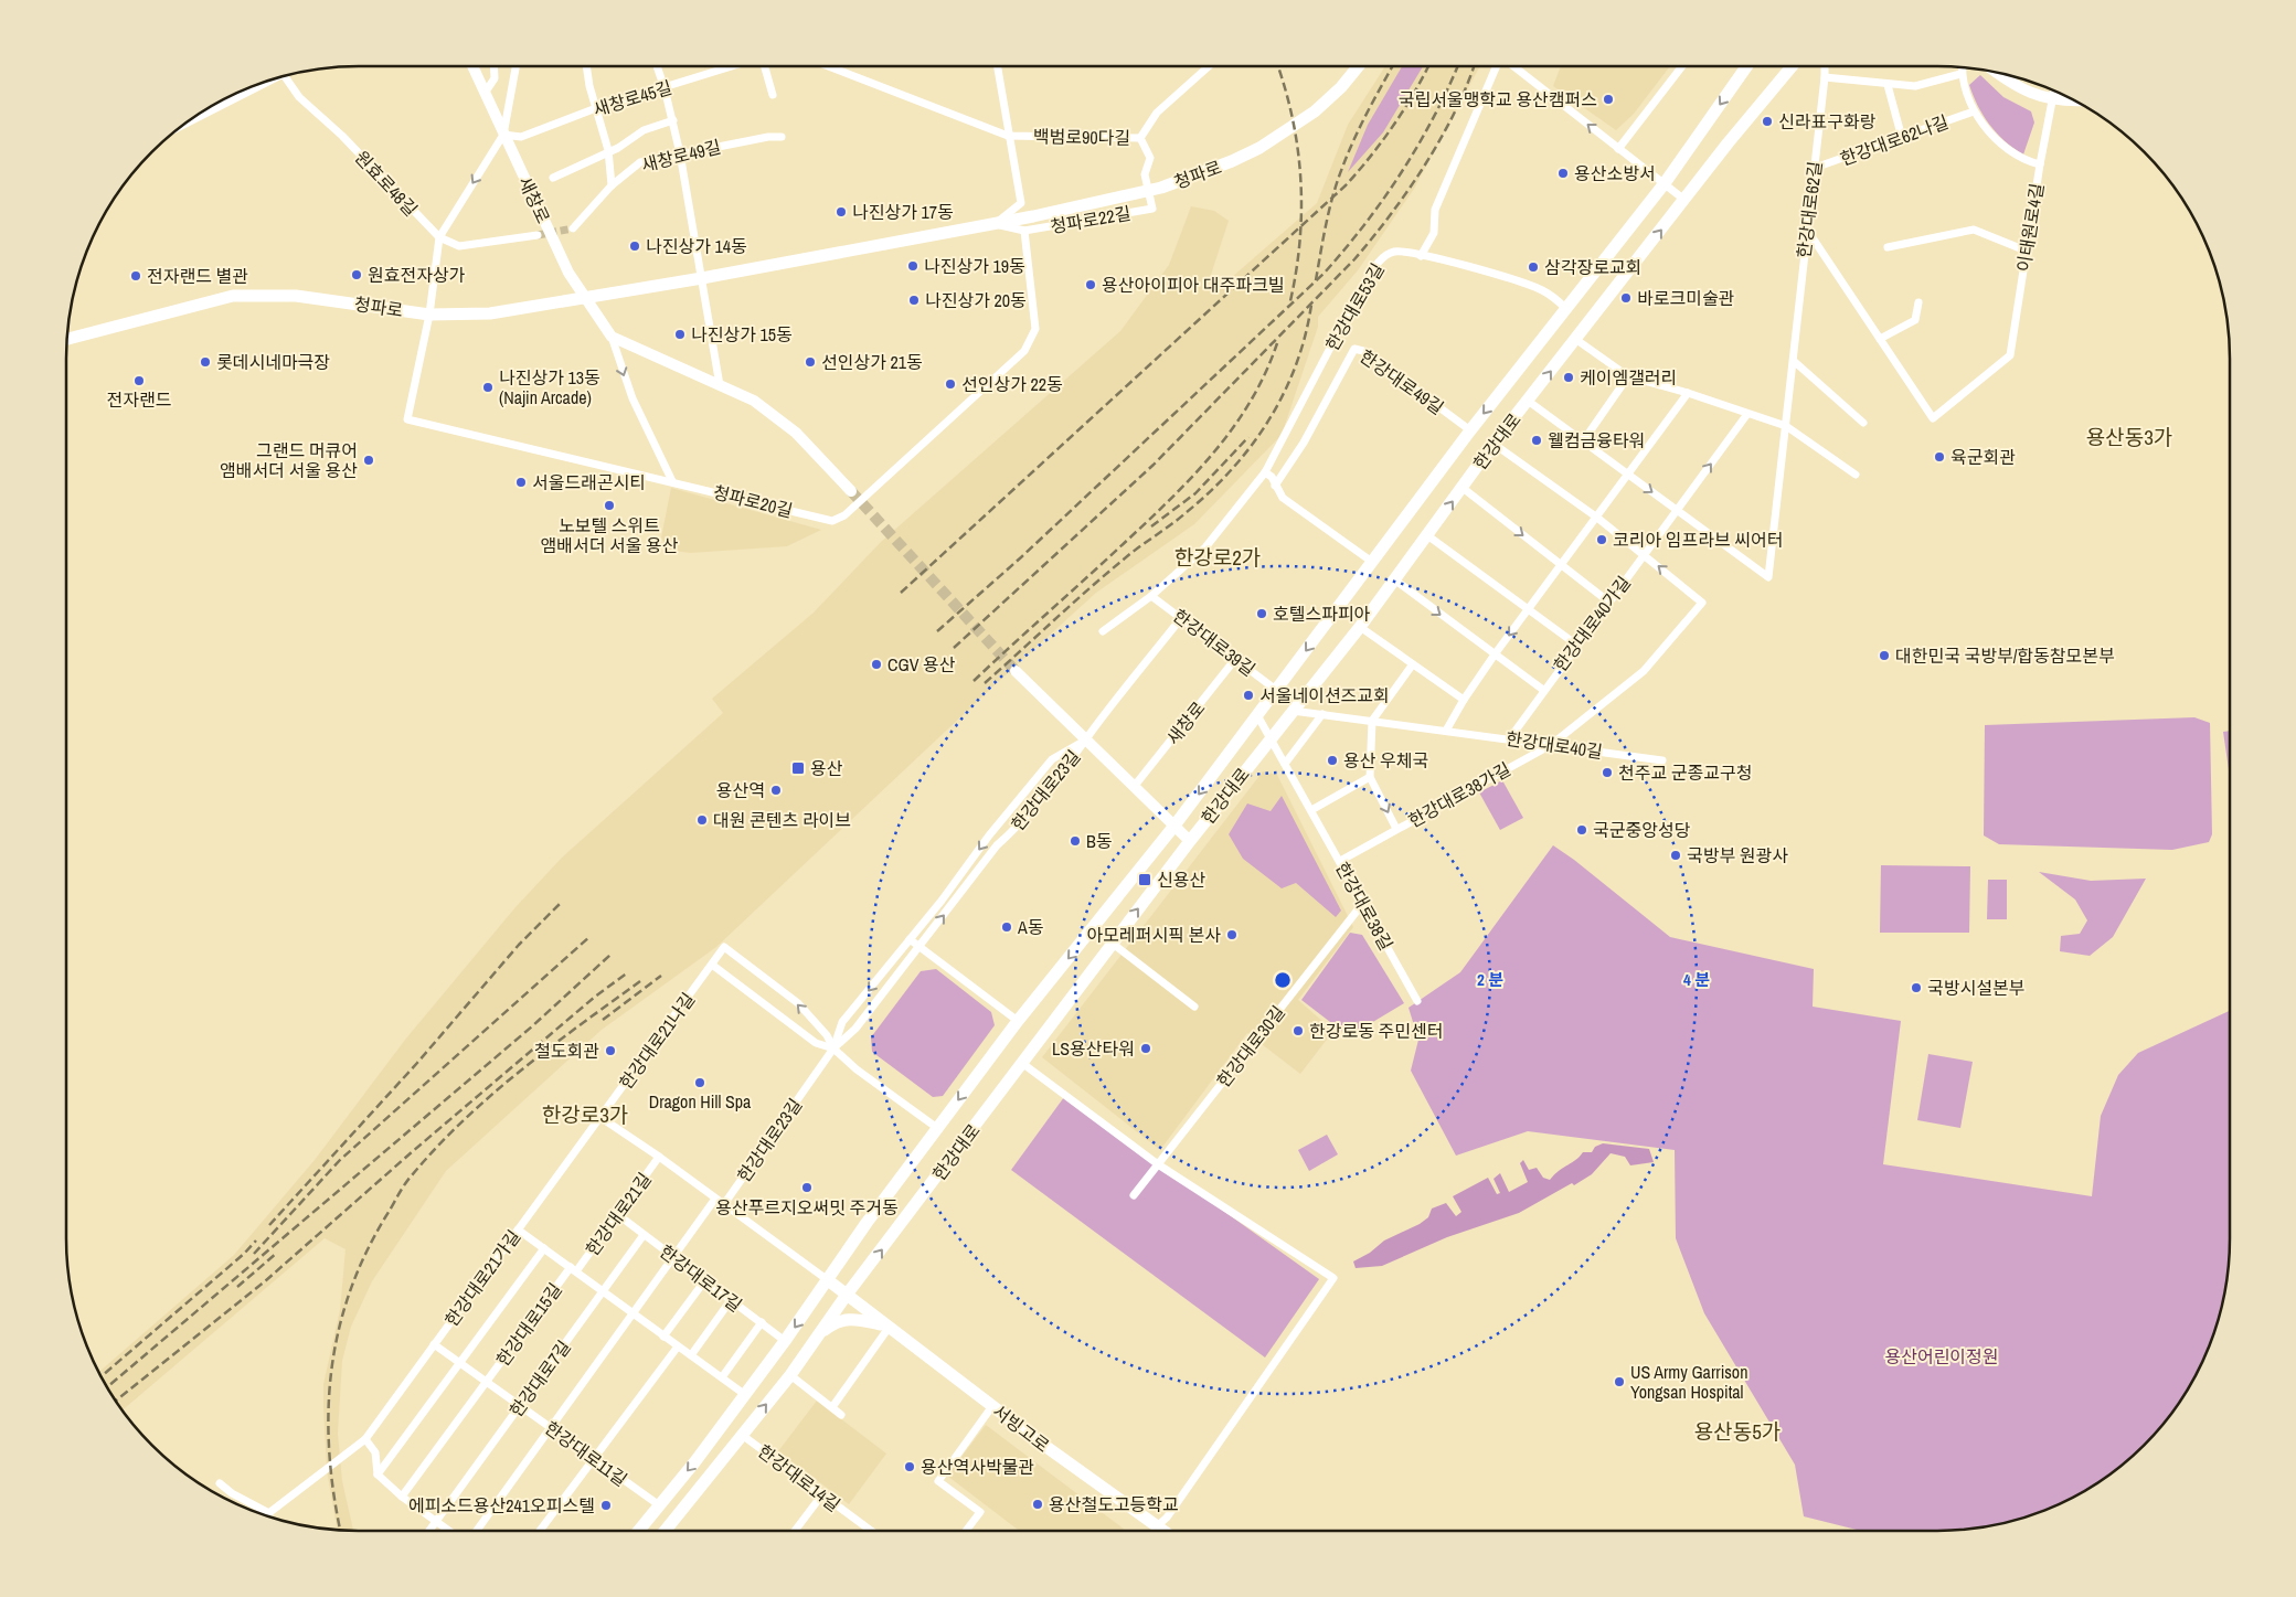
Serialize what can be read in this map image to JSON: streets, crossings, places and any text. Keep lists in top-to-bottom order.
{
  "streets": {
    "main road": [
      "청파로",
      "새창로",
      "한강대로",
      "서빙고로"
    ],
    "street": [
      "새창로45길",
      "백범로90다길",
      "한강대로62나길",
      "새창로49길",
      "원효로48길",
      "한강대로62길",
      "청파로22길",
      "이태원로4길",
      "한강대로53길",
      "한강대로49길",
      "청파로20길",
      "한강대로40가길",
      "한강대로39길",
      "한강대로40길",
      "한강대로23길",
      "한강대로38가길",
      "한강대로38길",
      "한강대로21나길",
      "한강대로30길",
      "한강대로21길",
      "한강대로21가길",
      "한강대로17길",
      "한강대로15길",
      "한강대로7길",
      "한강대로11길",
      "한강대로14길"
    ]
  },
  "crossings": [
    ["새창로45길", "새창로"],
    ["백범로90다길", "청파로"],
    ["백범로90다길", "청파로22길"],
    ["한강대로62나길", "한강대로62길"],
    ["청파로", "새창로"],
    ["청파로", "청파로22길"],
    ["청파로", "청파로20길"],
    ["새창로", "청파로20길"],
    ["새창로", "한강대로39길"],
    ["한강대로62길", "한강대로40가길"],
    ["청파로22길", "청파로20길"],
    ["한강대로53길", "한강대로"],
    ["한강대로53길", "한강대로39길"],
    ["한강대로49길", "한강대로"],
    ["한강대로", "한강대로39길"],
    ["한강대로", "한강대로40길"],
    ["한강대로", "한강대로38길"],
    ["한강대로", "한강대로21길"],
    ["한강대로", "한강대로17길"],
    ["한강대로", "한강대로15길"],
    ["한강대로", "서빙고로"],
    ["한강대로", "한강대로11길"],
    ["한강대로", "한강대로14길"],
    ["한강대로40가길", "한강대로40길"],
    ["한강대로40가길", "한강대로38가길"],
    ["한강대로40길", "한강대로38가길"],
    ["한강대로23길", "한강대로21나길"],
    ["한강대로23길", "한강대로21길"],
    ["한강대로38가길", "한강대로38길"],
    ["한강대로38길", "한강대로30길"],
    ["한강대로21나길", "한강대로21길"],
    ["한강대로21나길", "한강대로21가길"],
    ["한강대로21길", "한강대로21가길"],
    ["한강대로21길", "한강대로17길"],
    ["한강대로21길", "한강대로15길"],
    ["한강대로21길", "서빙고로"],
    ["한강대로21가길", "한강대로15길"],
    ["한강대로21가길", "한강대로11길"],
    ["한강대로17길", "한강대로7길"],
    ["한강대로15길", "한강대로7길"],
    ["한강대로15길", "한강대로11길"],
    ["한강대로7길", "한강대로11길"]
  ],
  "districts": [
    "용산동3가",
    "한강로2가",
    "한강로3가",
    "용산동5가"
  ],
  "parks": ["용산어린이정원"],
  "places": {
    "other": [
      "국립서울맹학교 용산캠퍼스",
      "신라표구화랑",
      "용산소방서",
      "나진상가 17동",
      "나진상가 14동",
      "나진상가 19동",
      "삼각장로교회",
      "원효전자상가",
      "전자랜드 별관",
      "용산아이피아 대주파크빌",
      "바로크미술관",
      "나진상가 20동",
      "나진상가 15동",
      "롯데시네마극장",
      "선인상가 21동",
      "케이엠갤러리",
      "전자랜드",
      "선인상가 22동",
      "나진상가 13동 (Najin Arcade)",
      "웰컴금융타워",
      "육군회관",
      "그랜드 머큐어 앰배서더 서울 용산",
      "서울드래곤시티",
      "노보텔 스위트 앰배서더 서울 용산",
      "코리아 임프라브 씨어터",
      "호텔스파피아",
      "대한민국 국방부/합동참모본부",
      "CGV 용산",
      "서울네이션즈교회",
      "용산 우체국",
      "천주교 군종교구청",
      "용산역",
      "대원 콘텐츠 라이브",
      "국군중앙성당",
      "B동",
      "국방부 원광사",
      "A동",
      "아모레퍼시픽 본사",
      "국방시설본부",
      "한강로동 주민센터",
      "LS용산타워",
      "철도회관",
      "Dragon Hill Spa",
      "용산푸르지오써밋 주거동",
      "US Army Garrison Yongsan Hospital",
      "용산역사박물관",
      "용산철도고등학교",
      "에피소드용산241오피스텔"
    ],
    "transit": ["용산", "신용산"]
  },
  "rings": ["2 분", "4 분"]
}
